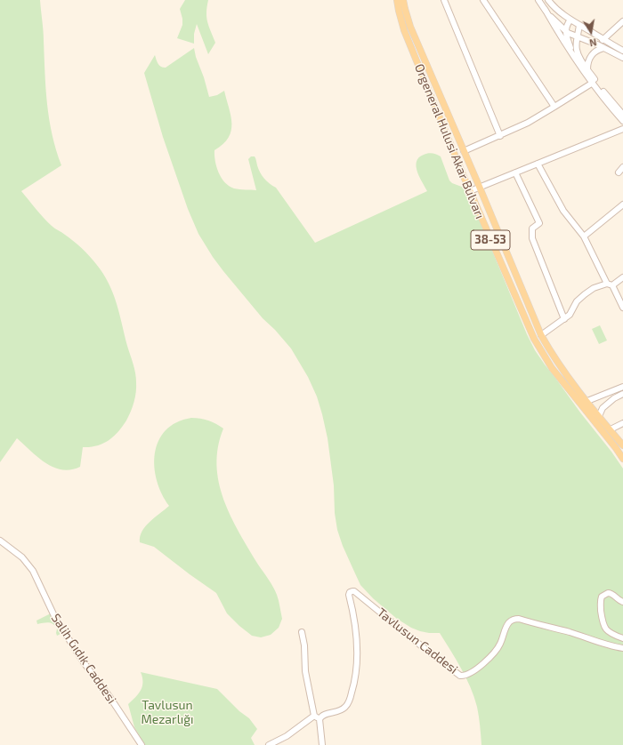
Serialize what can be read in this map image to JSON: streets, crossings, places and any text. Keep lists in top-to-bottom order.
{
  "streets": {
    "main road": ["Orgeneral Hulusi Akar Bulvarı", "38-53"],
    "street": ["Tavlusun Caddesi", "Salih Gıdık Caddesi"]
  },
  "parks": ["Tavlusun Mezarlığı"],
  "north": "bottom"
}
